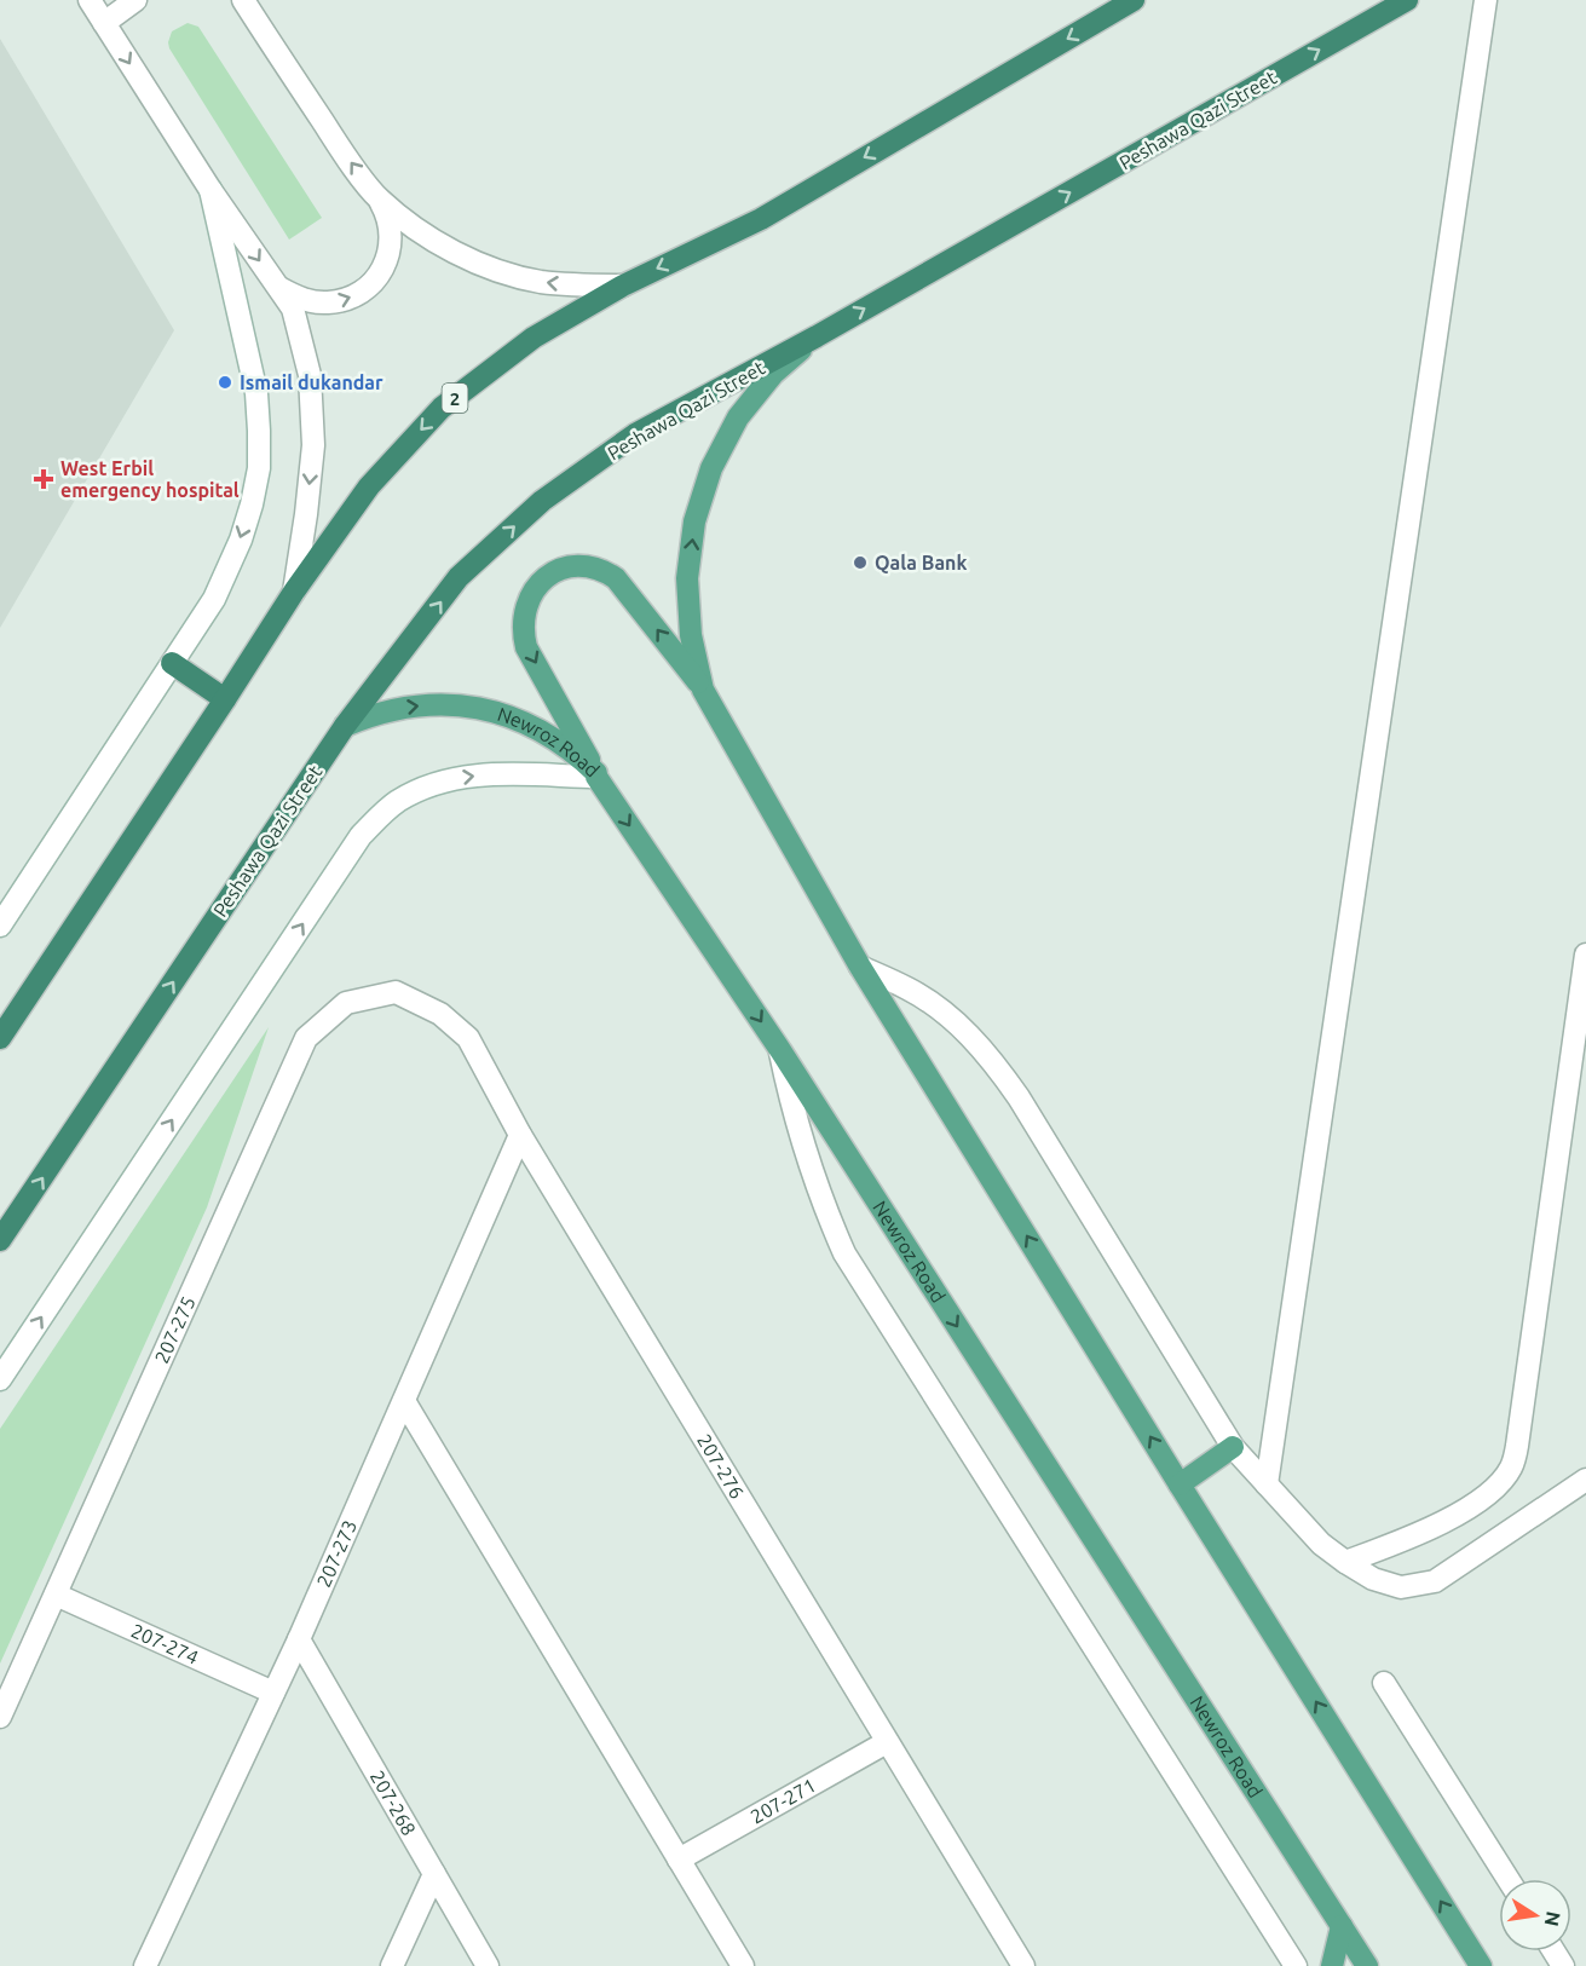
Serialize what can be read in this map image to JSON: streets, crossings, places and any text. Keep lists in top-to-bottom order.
{
  "streets": {
    "highway": ["Peshawa Qazi Street", "2"],
    "main road": ["Newroz Road"],
    "street": [
      "207-275",
      "207-276",
      "207-273",
      "207-274",
      "207-271",
      "207-268"
    ]
  },
  "crossings": [
    ["Peshawa Qazi Street", "Newroz Road"],
    ["207-275", "207-276"],
    ["207-275", "207-274"],
    ["207-276", "207-273"],
    ["207-276", "207-271"],
    ["207-273", "207-274"],
    ["207-273", "207-268"]
  ],
  "places": {
    "other": ["Ismail dukandar", "Qala Bank"],
    "health": ["West Erbil emergency hospital"]
  },
  "north": "right"
}
